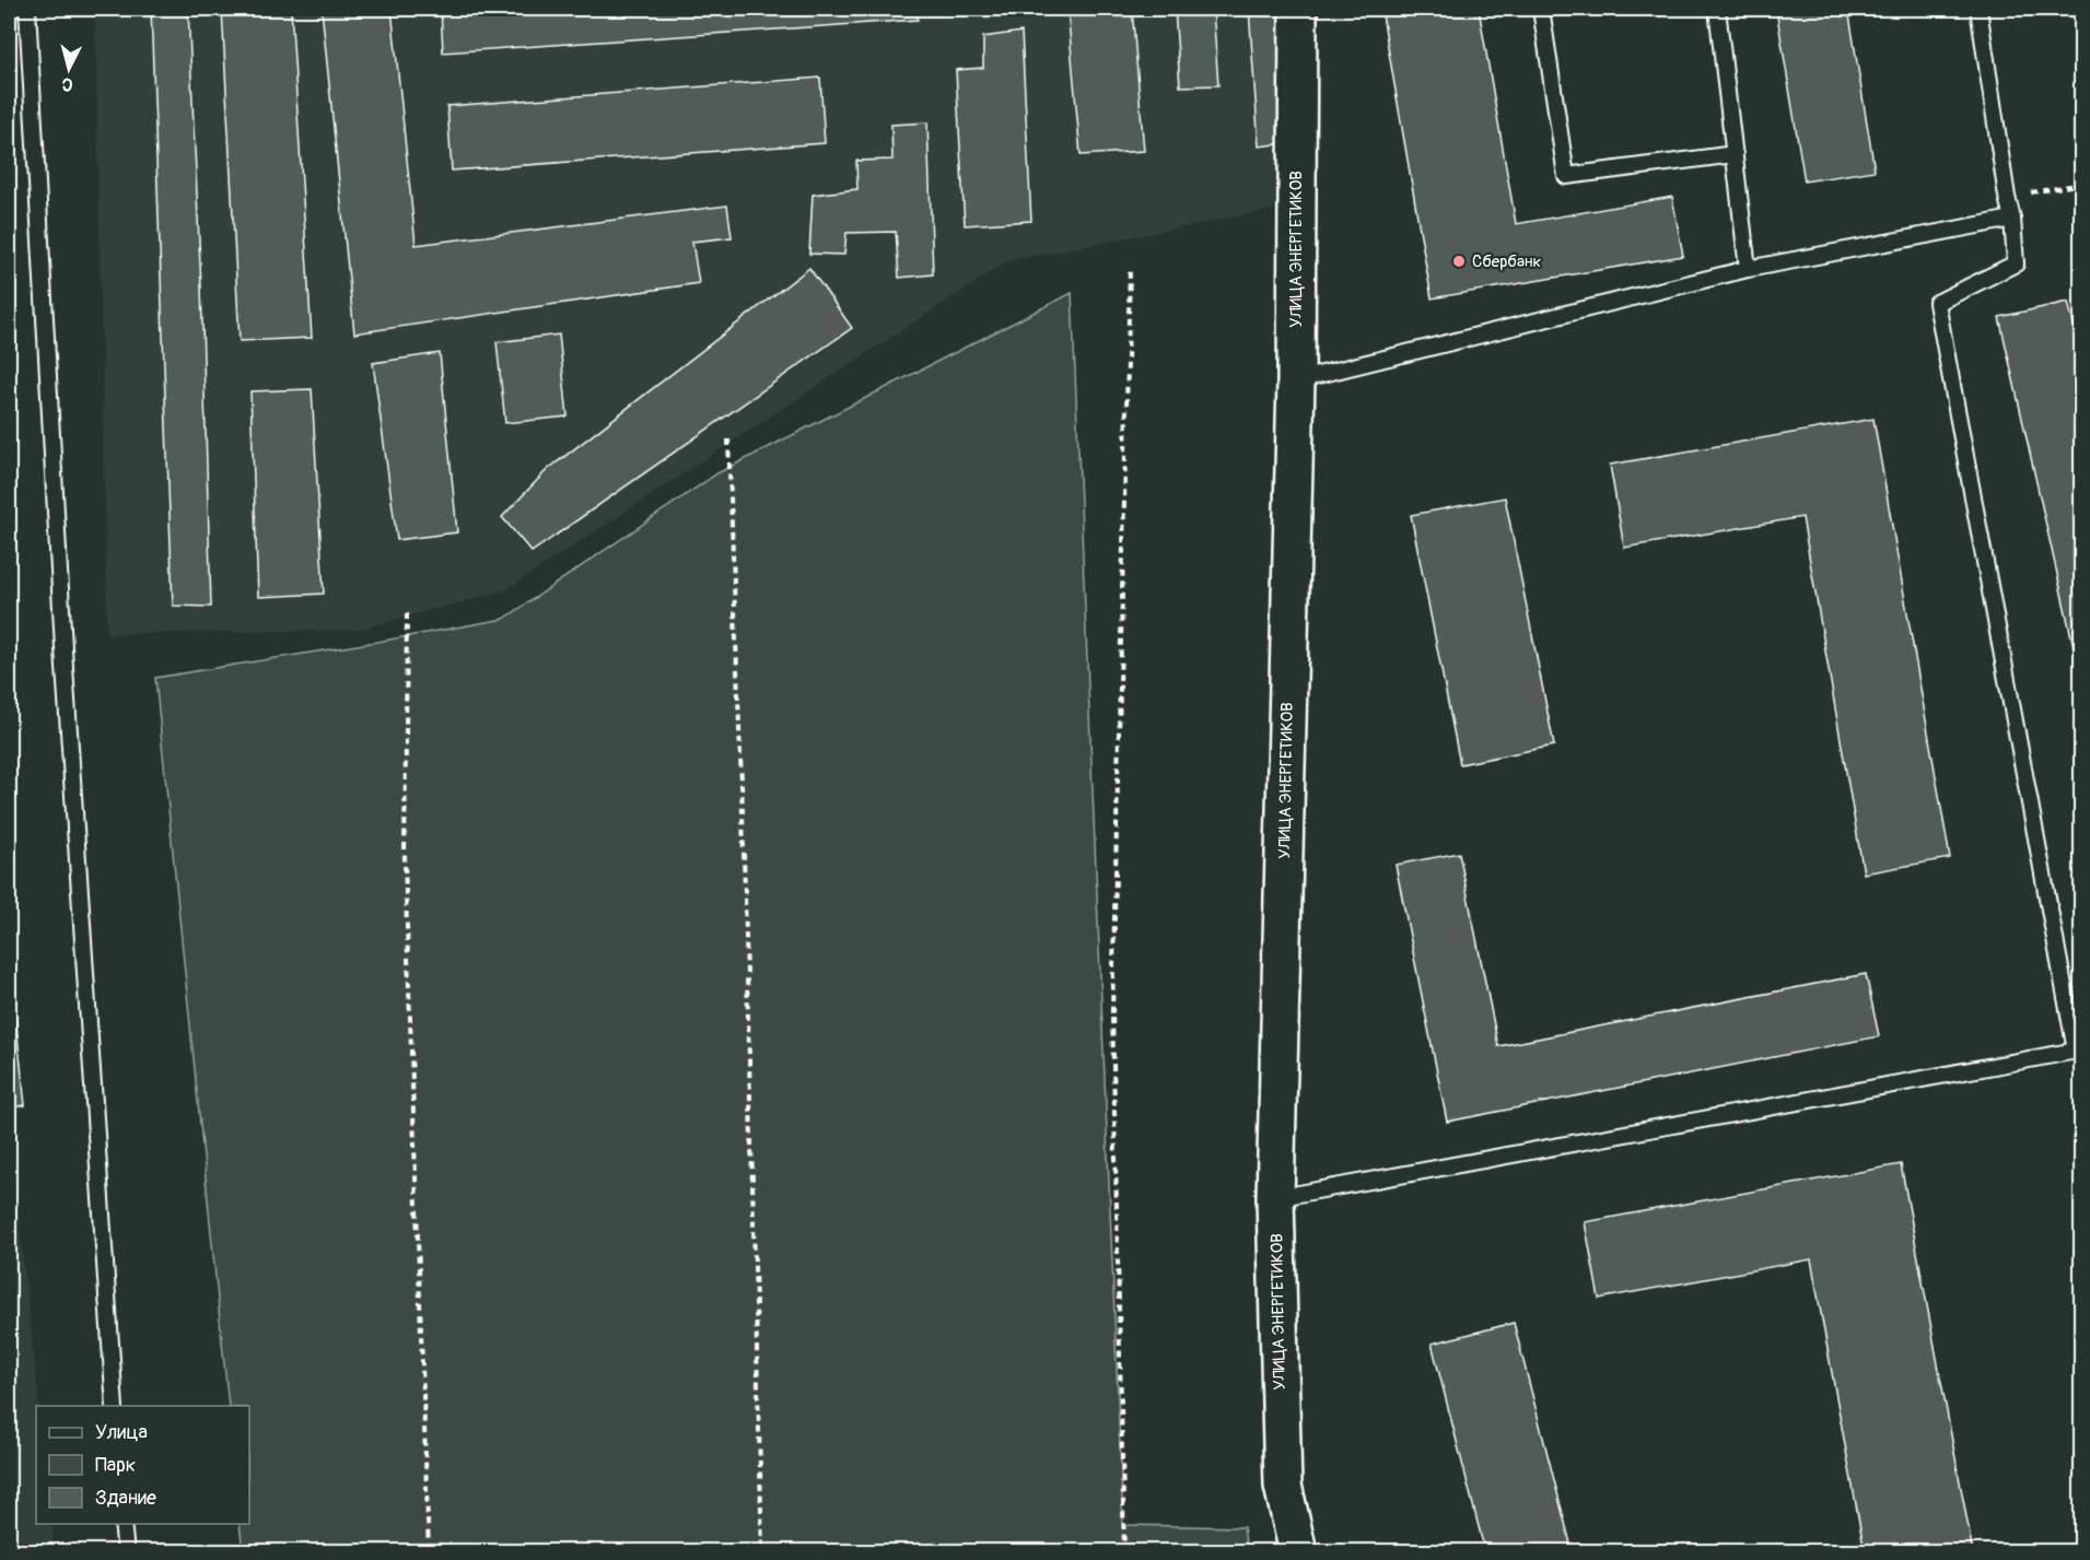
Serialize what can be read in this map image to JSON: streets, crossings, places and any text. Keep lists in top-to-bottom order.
{
  "streets": {
    "street": ["УЛИЦА ЭНЕРГЕТИКОВ"]
  },
  "places": ["Сбербанк"],
  "legend": ["Улица", "Парк", "Здание"],
  "north": "bottom"
}
